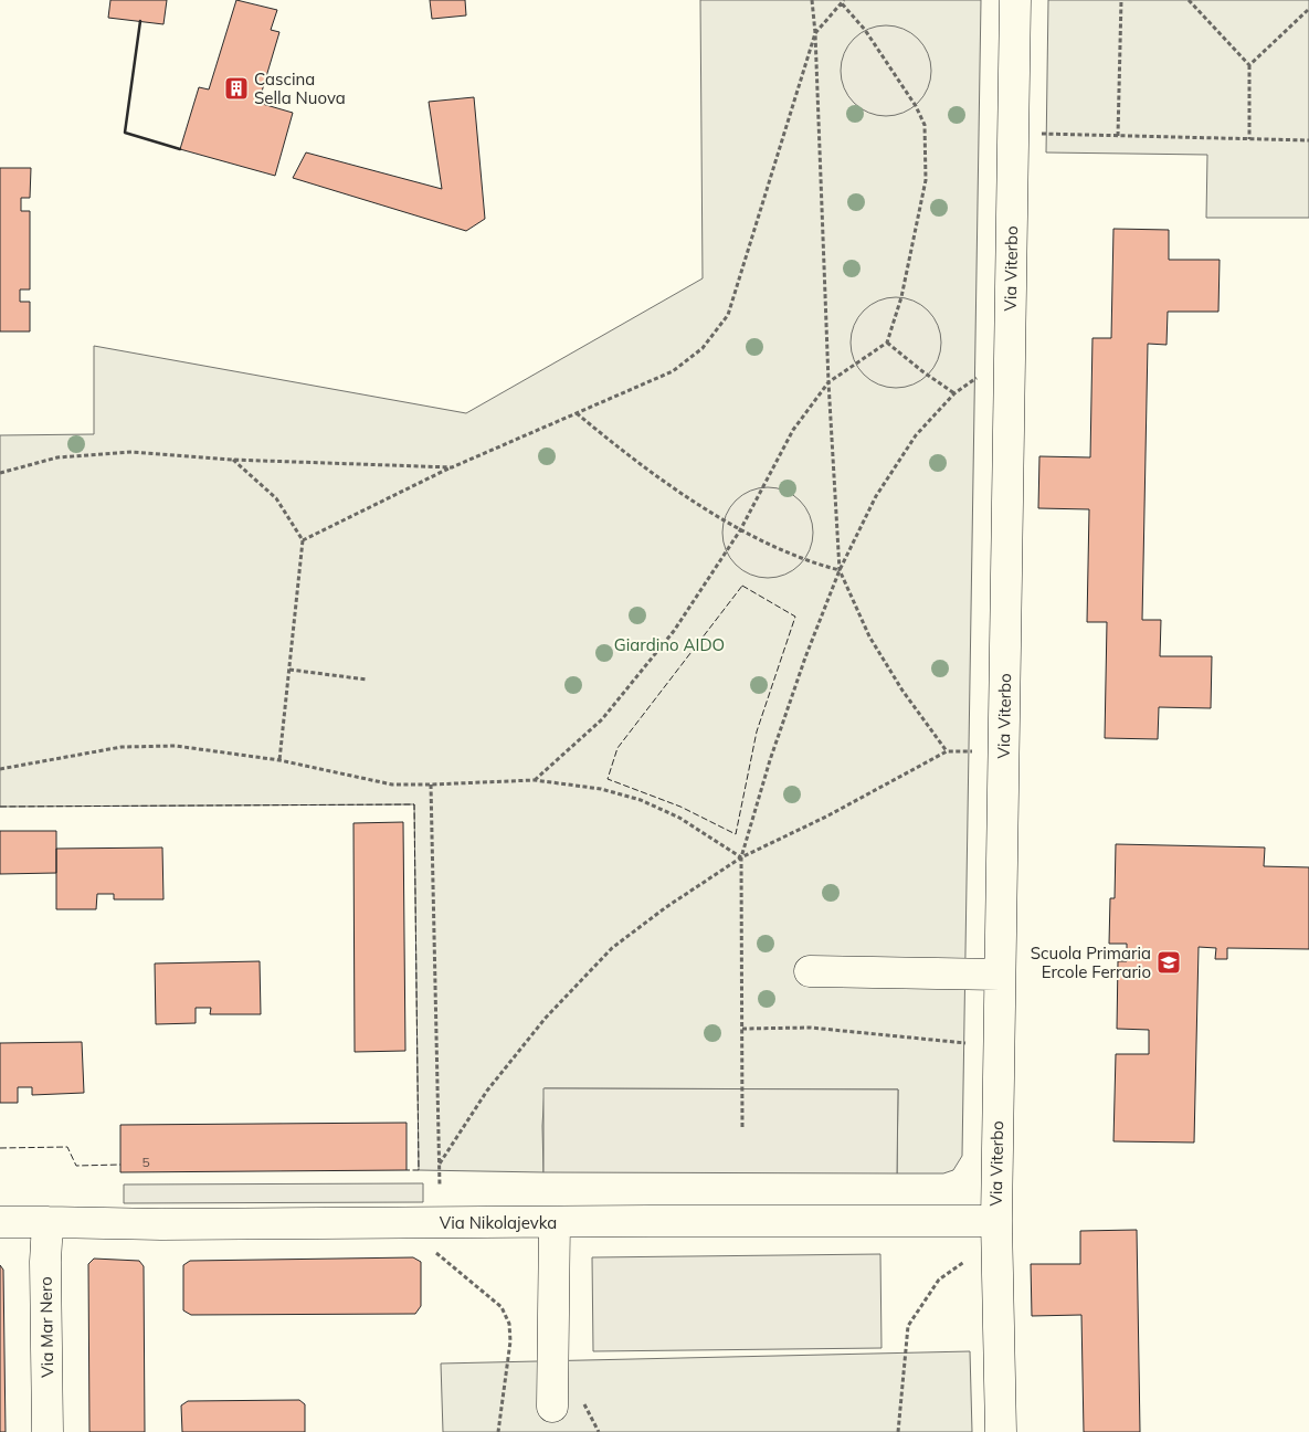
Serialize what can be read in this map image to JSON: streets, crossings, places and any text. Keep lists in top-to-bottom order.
{
  "streets": {
    "street": ["Via Viterbo", "Via Nikolajevka", "Via Mar Nero"]
  },
  "crossings": [
    ["Via Viterbo", "Via Nikolajevka"],
    ["Via Nikolajevka", "Via Mar Nero"]
  ],
  "parks": ["Giardino AIDO"],
  "places": {
    "building": ["Cascina Sella Nuova"],
    "school or university": ["Scuola Primaria Ercole Ferrario"]
  },
  "house_numbers": ["5"]
}
